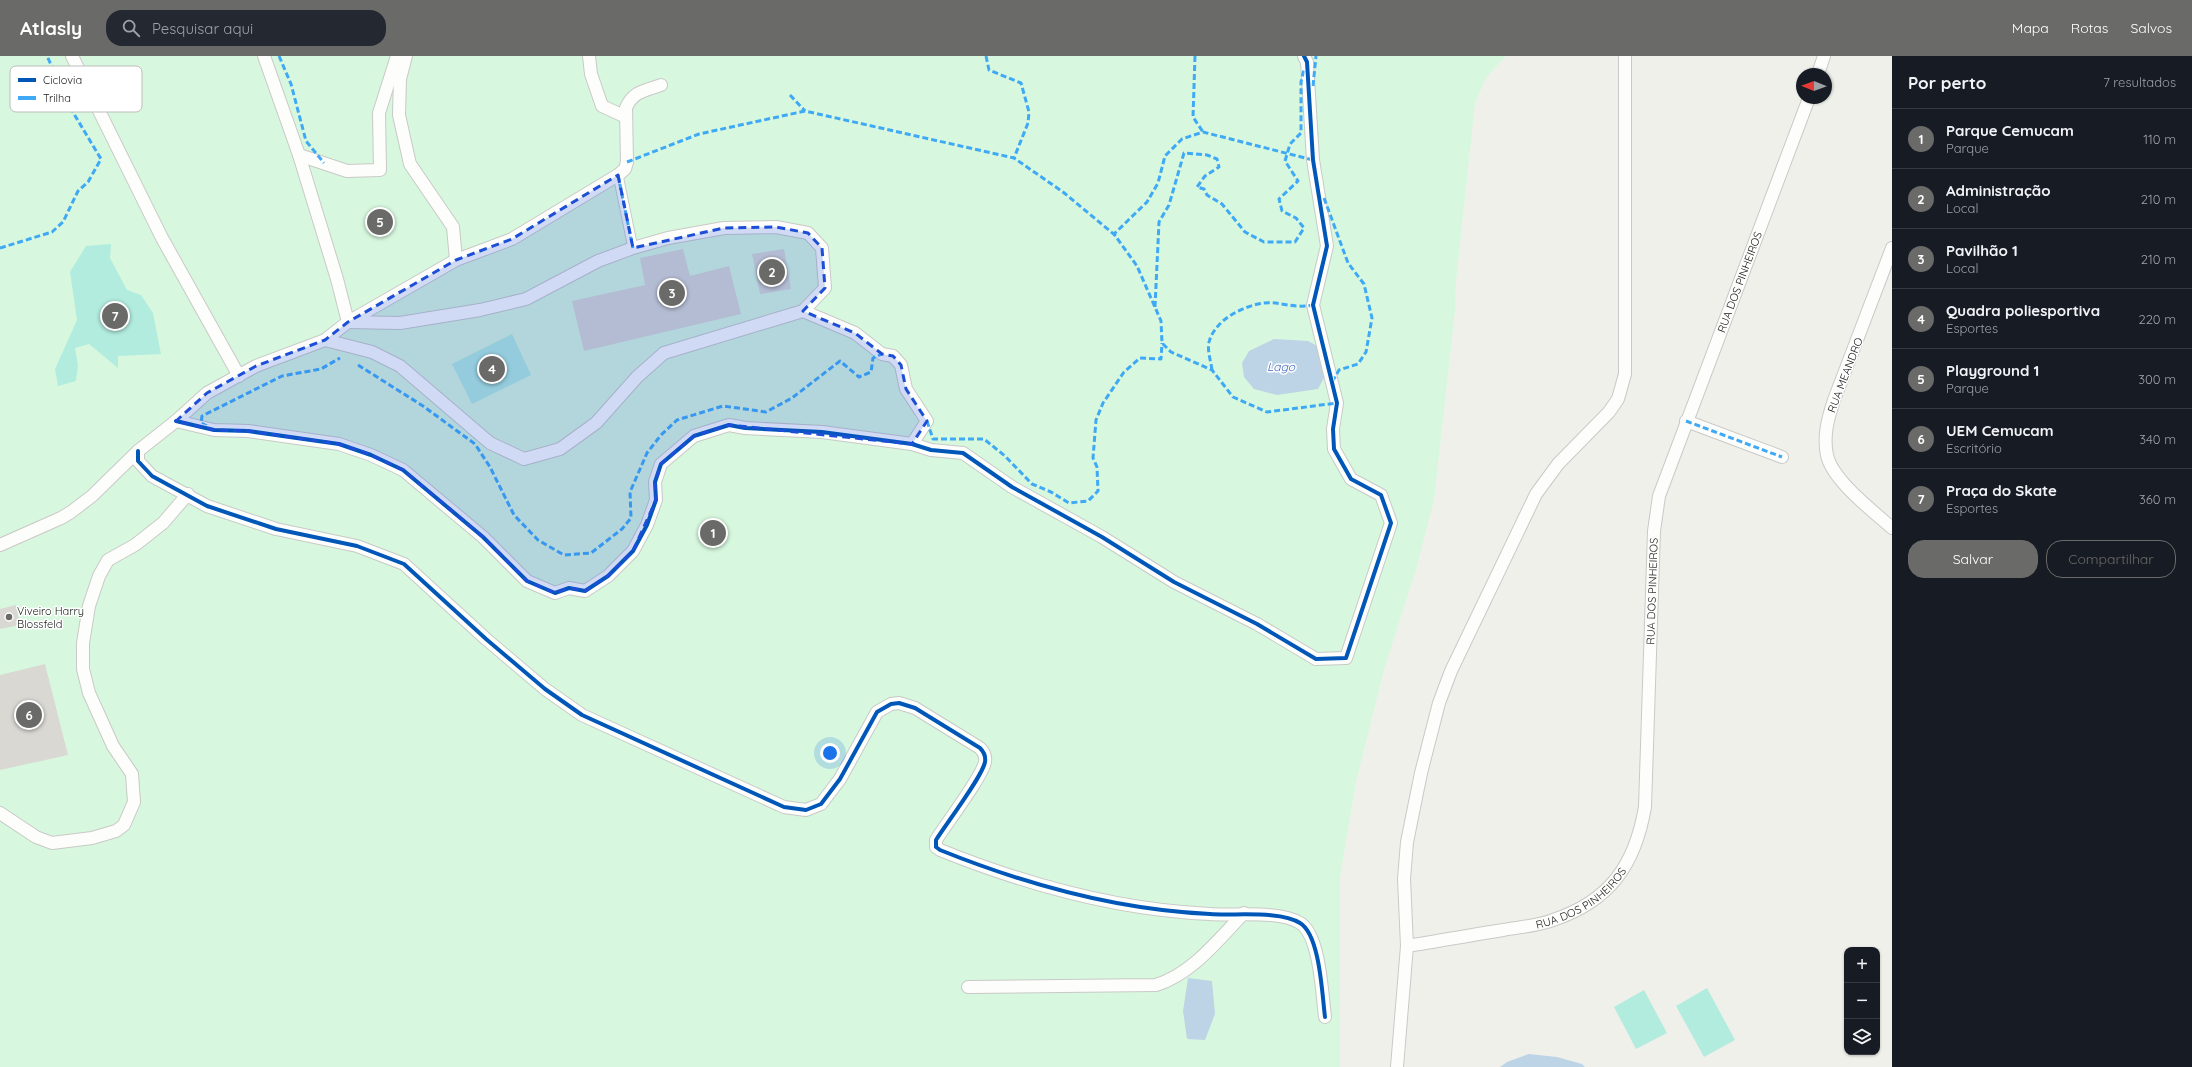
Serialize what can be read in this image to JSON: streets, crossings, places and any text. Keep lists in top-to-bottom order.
{
  "streets": {
    "street": ["RUA DOS PINHEIROS", "RUA MEANDRO"]
  },
  "water": ["Lago"],
  "places": ["Viveiro Harry Blossfeld"],
  "legend": ["Ciclovia", "Trilha"],
  "north": "left",
  "page": {
    "header": "Atlasly",
    "search": "Pesquisar aqui",
    "nav": ["Mapa", "Rotas", "Salvos"],
    "heading": ["Por perto", "7 resultados"],
    "list": [
      {
        "mark": "1",
        "name": "Parque Cemucam",
        "note": "Parque",
        "value": "110 m"
      },
      {
        "mark": "2",
        "name": "Administração",
        "note": "Local",
        "value": "210 m"
      },
      {
        "mark": "3",
        "name": "Pavilhão 1",
        "note": "Local",
        "value": "210 m"
      },
      {
        "mark": "4",
        "name": "Quadra poliesportiva",
        "note": "Esportes",
        "value": "220 m"
      },
      {
        "mark": "5",
        "name": "Playground 1",
        "note": "Parque",
        "value": "300 m"
      },
      {
        "mark": "6",
        "name": "UEM Cemucam",
        "note": "Escritório",
        "value": "340 m"
      },
      {
        "mark": "7",
        "name": "Praça do Skate",
        "note": "Esportes",
        "value": "360 m"
      }
    ],
    "pins": [
      "5",
      "2",
      "3",
      "7",
      "4",
      "1",
      "6"
    ],
    "buttons": ["Salvar", "Compartilhar"],
    "map_buttons": ["+", "−"]
  }
}
